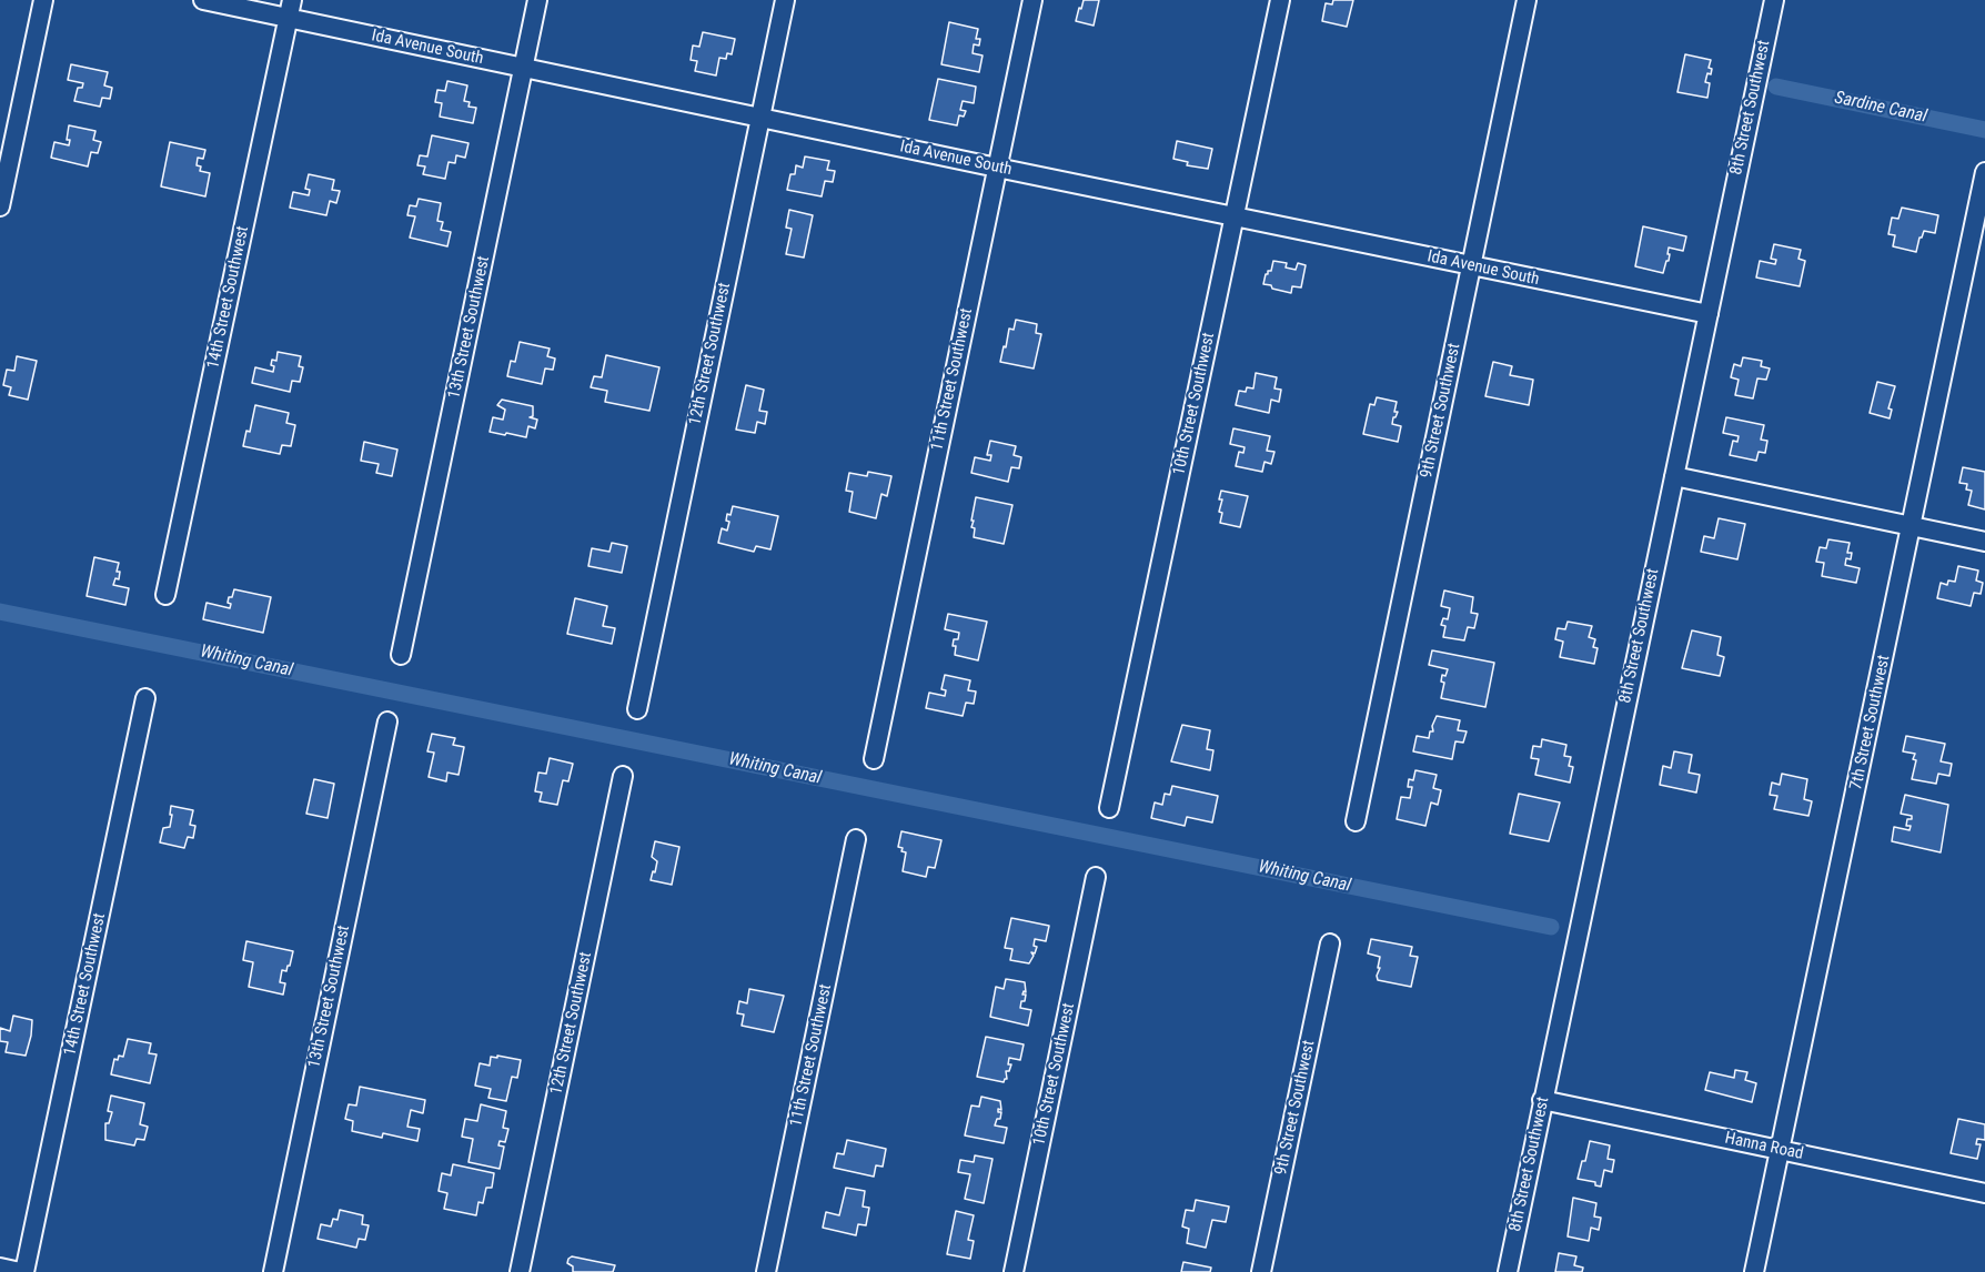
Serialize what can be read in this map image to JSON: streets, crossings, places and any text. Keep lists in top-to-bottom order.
{
  "streets": {
    "street": [
      "Ida Avenue South",
      "8th Street Southwest",
      "14th Street Southwest",
      "13th Street Southwest",
      "12th Street Southwest",
      "11th Street Southwest",
      "10th Street Southwest",
      "9th Street Southwest",
      "7th Street Southwest",
      "Hanna Road"
    ]
  },
  "crossings": [
    ["Ida Avenue South", "8th Street Southwest"],
    ["Ida Avenue South", "14th Street Southwest"],
    ["Ida Avenue South", "13th Street Southwest"],
    ["Ida Avenue South", "12th Street Southwest"],
    ["Ida Avenue South", "11th Street Southwest"],
    ["Ida Avenue South", "10th Street Southwest"],
    ["Ida Avenue South", "9th Street Southwest"],
    ["8th Street Southwest", "Hanna Road"],
    ["7th Street Southwest", "Hanna Road"]
  ],
  "water": ["Sardine Canal", "Whiting Canal"]
}
